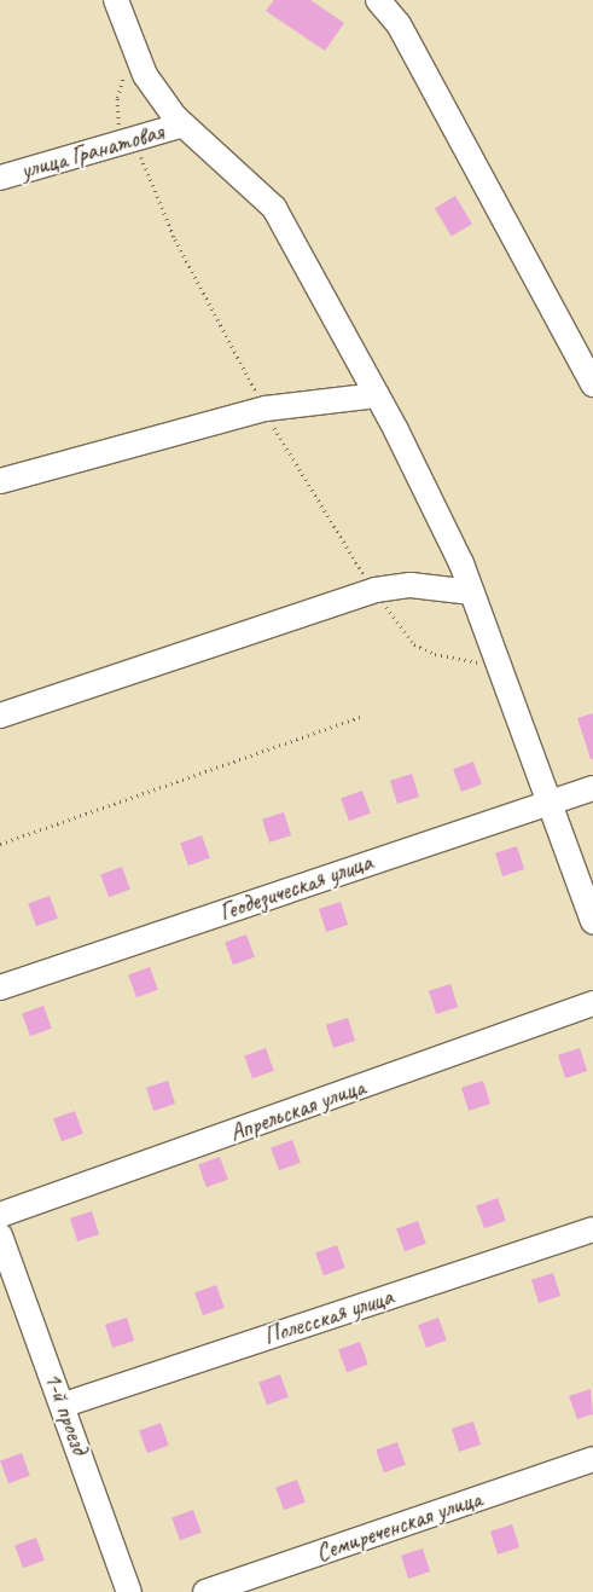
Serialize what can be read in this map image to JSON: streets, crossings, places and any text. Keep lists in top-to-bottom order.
{
  "streets": {
    "street": [
      "улица Гранатовая",
      "Геодезическая улица",
      "Апрельская улица",
      "Полесская улица",
      "1-й проезд",
      "Семиреченская улица"
    ]
  },
  "crossings": [
    ["Полесская улица", "1-й проезд"]
  ]
}
